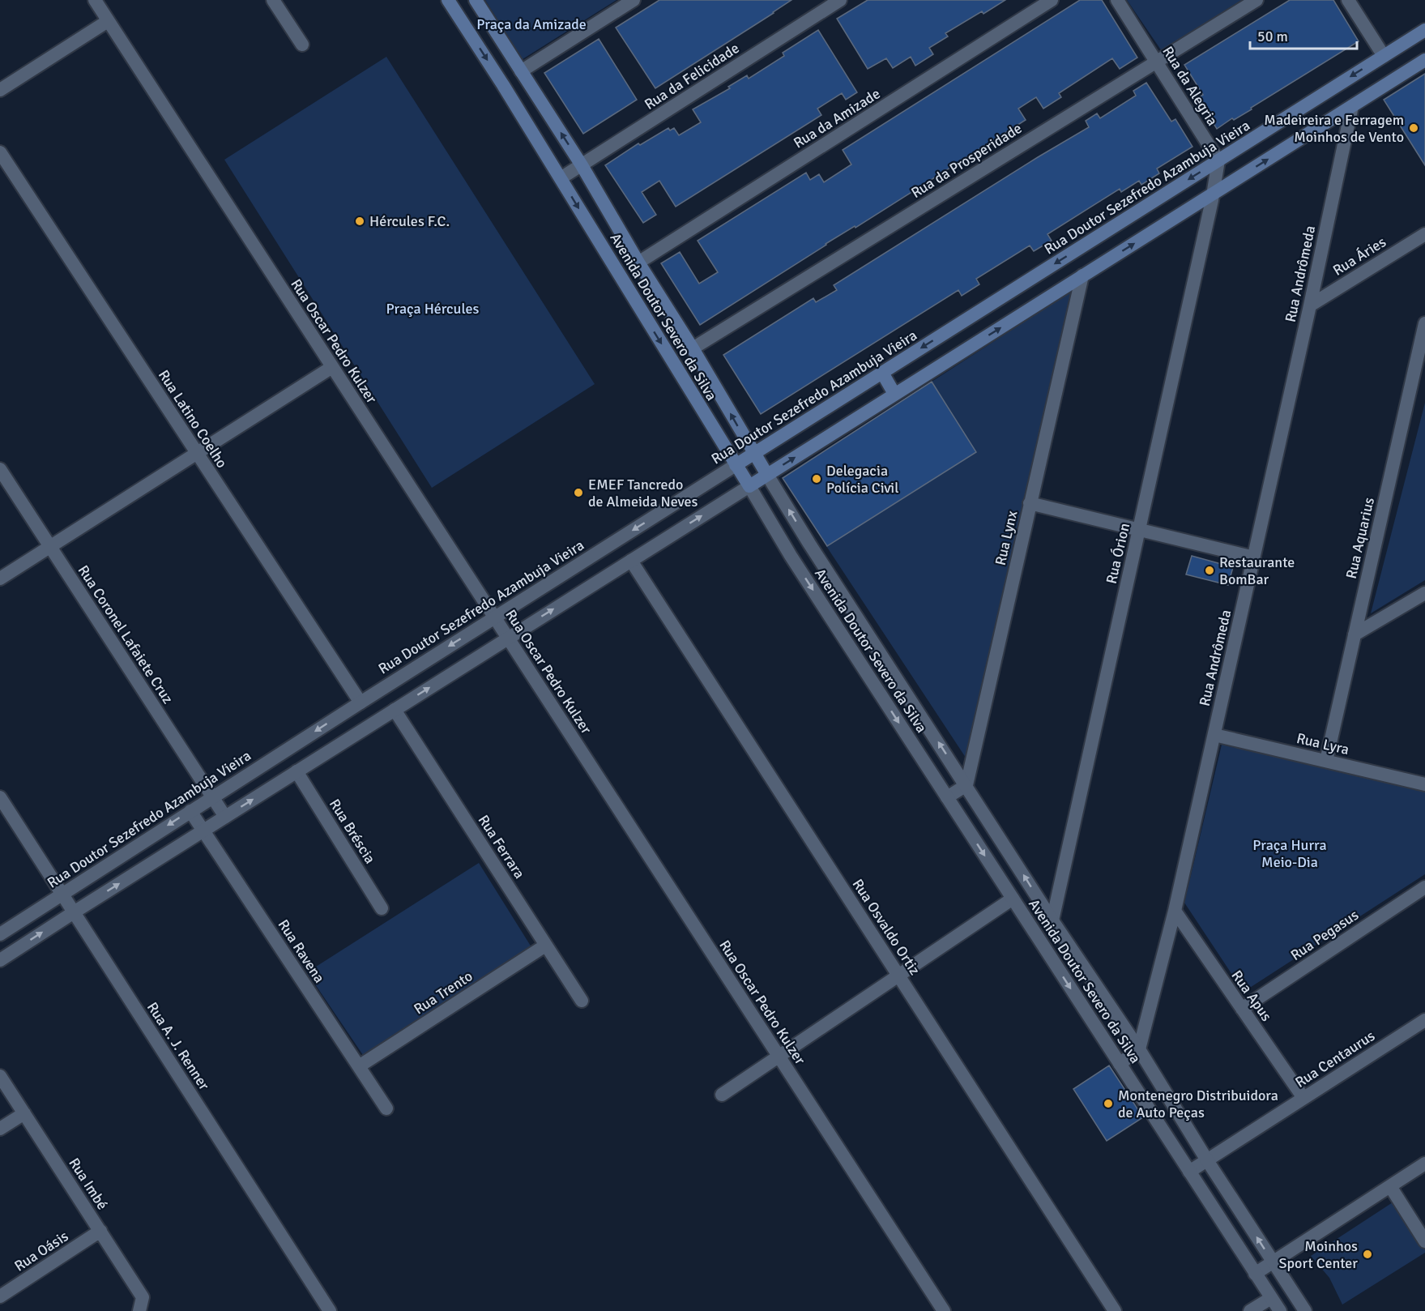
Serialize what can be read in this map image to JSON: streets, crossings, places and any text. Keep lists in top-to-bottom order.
{
  "streets": {
    "main road": ["Rua Doutor Sezefredo Azambuja Vieira", "Avenida Doutor Severo da Silva"],
    "street": [
      "Rua da Felicidade",
      "Rua da Alegria",
      "Rua da Amizade",
      "Rua da Prosperidade",
      "Rua Áries",
      "Rua Andrômeda",
      "Rua Oscar Pedro Kulzer",
      "Rua Latino Coelho",
      "Rua Lynx",
      "Rua Aquarius",
      "Rua Órion",
      "Rua Coronel Lafaiete Cruz",
      "Rua Lyra",
      "Rua Bréscia",
      "Rua Ferrara",
      "Rua Osvaldo Ortiz",
      "Rua Pegasus",
      "Rua Ravena",
      "Rua Trento",
      "Rua Apus",
      "Rua A. J. Renner",
      "Rua Centaurus",
      "Rua Imbé",
      "Rua Oásis"
    ]
  },
  "crossings": [
    ["Rua da Felicidade", "Avenida Doutor Severo da Silva"],
    ["Rua da Alegria", "Rua da Prosperidade"],
    ["Rua da Alegria", "Rua Doutor Sezefredo Azambuja Vieira"],
    ["Rua da Amizade", "Avenida Doutor Severo da Silva"],
    ["Rua da Prosperidade", "Avenida Doutor Severo da Silva"],
    ["Rua Doutor Sezefredo Azambuja Vieira", "Avenida Doutor Severo da Silva"],
    ["Rua Doutor Sezefredo Azambuja Vieira", "Rua Oscar Pedro Kulzer"],
    ["Rua Doutor Sezefredo Azambuja Vieira", "Rua Latino Coelho"],
    ["Rua Doutor Sezefredo Azambuja Vieira", "Rua Coronel Lafaiete Cruz"],
    ["Rua Doutor Sezefredo Azambuja Vieira", "Rua Ravena"],
    ["Rua Doutor Sezefredo Azambuja Vieira", "Rua A. J. Renner"],
    ["Rua Áries", "Rua Andrômeda"],
    ["Rua Andrômeda", "Avenida Doutor Severo da Silva"],
    ["Rua Andrômeda", "Rua Lyra"],
    ["Rua Andrômeda", "Rua Apus"],
    ["Avenida Doutor Severo da Silva", "Rua Lynx"],
    ["Avenida Doutor Severo da Silva", "Rua Órion"],
    ["Avenida Doutor Severo da Silva", "Rua Centaurus"],
    ["Rua Aquarius", "Rua Lyra"],
    ["Rua Ferrara", "Rua Trento"],
    ["Rua Pegasus", "Rua Apus"],
    ["Rua Ravena", "Rua Trento"],
    ["Rua Apus", "Rua Centaurus"],
    ["Rua Imbé", "Rua Oásis"]
  ],
  "parks": ["Praça da Amizade", "Praça Hércules", "Praça Hurra Meio-Dia"],
  "places": [
    "Madeireira e Ferragem Moinhos de Vento",
    "Hércules F.C.",
    "Delegacia Polícia Civil",
    "EMEF Tancredo de Almeida Neves",
    "Restaurante BomBar",
    "Montenegro Distribuidora de Auto Peças",
    "Moinhos Sport Center"
  ],
  "scale_bar": "50 m"
}
